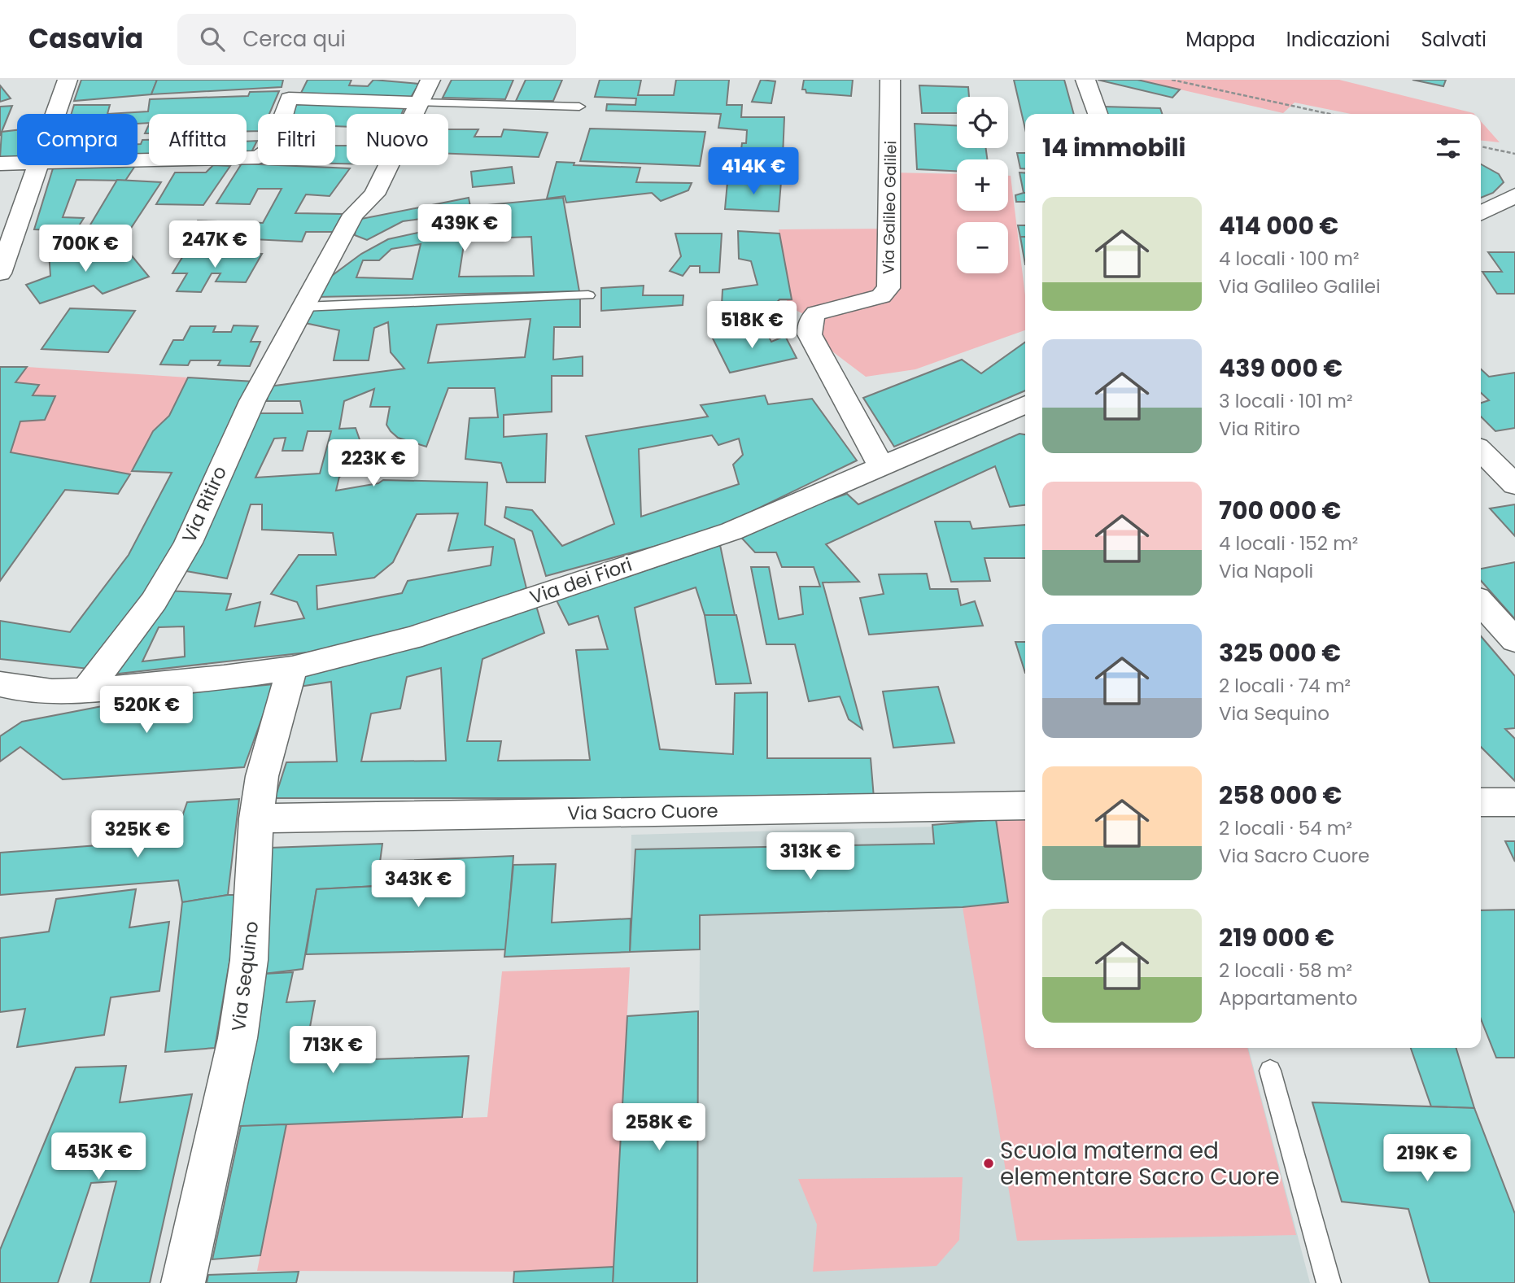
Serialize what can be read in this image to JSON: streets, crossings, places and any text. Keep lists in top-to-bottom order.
{
  "streets": {
    "street": [
      "Via Galileo Galilei",
      "Via Ritiro",
      "Via dei Fiori",
      "Via Sacro Cuore",
      "Via Sequino"
    ]
  },
  "crossings": [
    ["Via Galileo Galilei", "Via dei Fiori"],
    ["Via Ritiro", "Via dei Fiori"],
    ["Via dei Fiori", "Via Sequino"],
    ["Via Sacro Cuore", "Via Sequino"]
  ],
  "places": ["Scuola materna ed elementare Sacro Cuore"],
  "page": {
    "header": "Casavia",
    "search": "Cerca qui",
    "nav": ["Mappa", "Indicazioni", "Salvati"],
    "map_buttons": ["+", "−"],
    "chip": [
      "Compra",
      "Affitta",
      "Filtri",
      "Nuovo"
    ],
    "heading": "14 immobili",
    "price": [
      "414K €",
      "439K €",
      "247K €",
      "700K €",
      "518K €",
      "223K €",
      "520K €",
      "325K €",
      "313K €",
      "343K €",
      "713K €",
      "258K €",
      "453K €",
      "219K €"
    ],
    "list": [
      {
        "name": "414 000 €",
        "note": "4 locali · 100 m² · Via Galileo Galilei"
      },
      {
        "name": "439 000 €",
        "note": "3 locali · 101 m² · Via Ritiro"
      },
      {
        "name": "700 000 €",
        "note": "4 locali · 152 m² · Via Napoli"
      },
      {
        "name": "325 000 €",
        "note": "2 locali · 74 m² · Via Sequino"
      },
      {
        "name": "258 000 €",
        "note": "2 locali · 54 m² · Via Sacro Cuore"
      },
      {
        "name": "219 000 €",
        "note": "2 locali · 58 m² · Appartamento"
      }
    ]
  }
}
